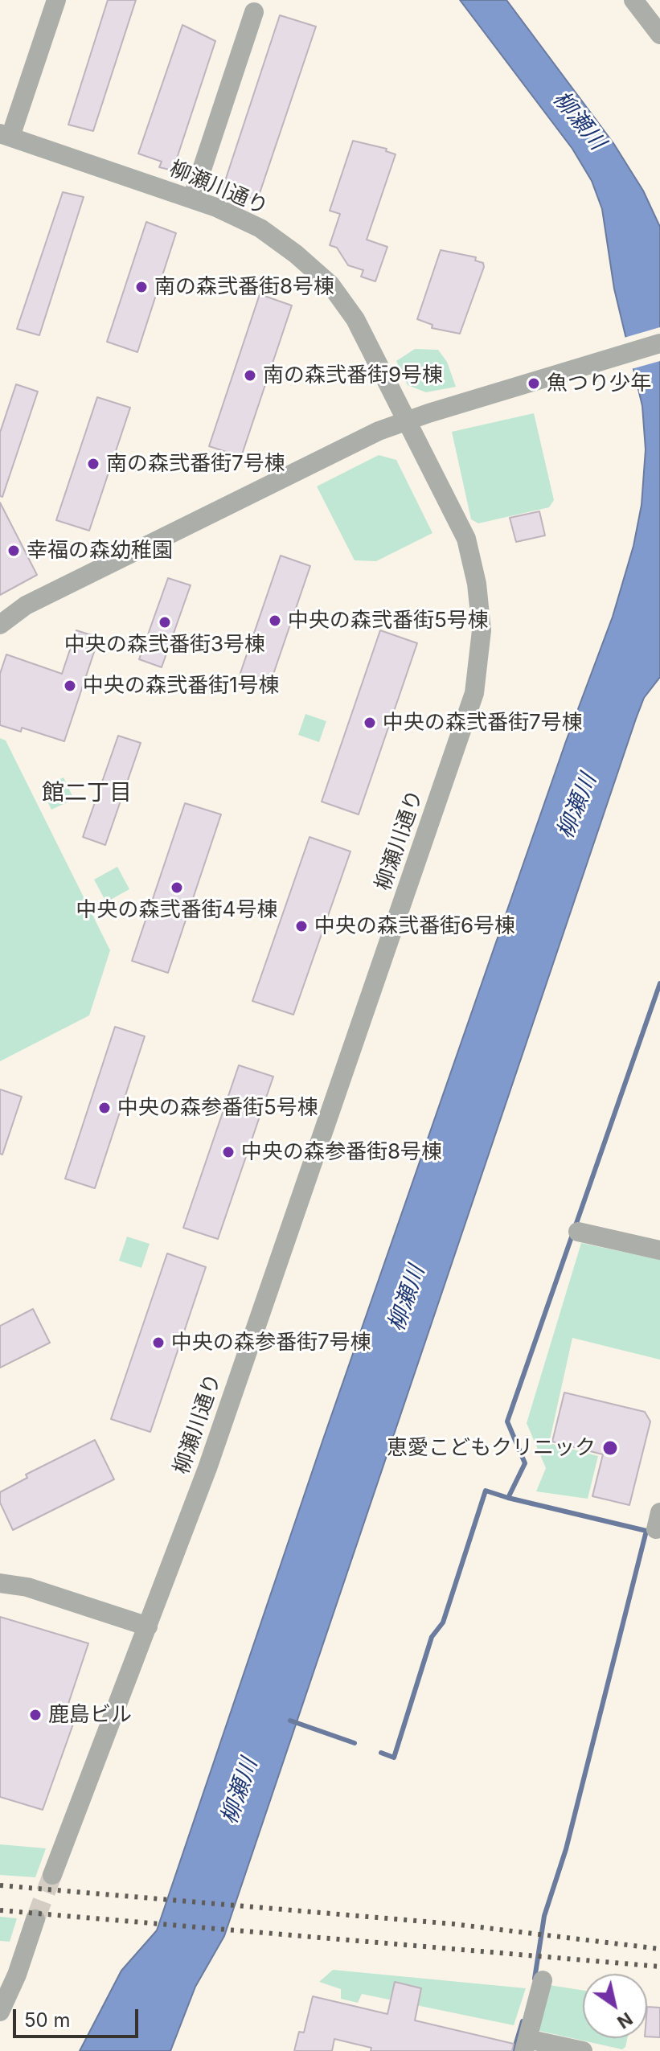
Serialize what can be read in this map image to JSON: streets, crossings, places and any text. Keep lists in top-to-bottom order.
{
  "streets": {
    "street": ["柳瀬川通り"]
  },
  "districts": ["館二丁目"],
  "water": ["柳瀬川"],
  "places": [
    "南の森弐番街8号棟",
    "南の森弐番街9号棟",
    "魚つり少年",
    "南の森弐番街7号棟",
    "幸福の森幼稚園",
    "中央の森弐番街5号棟",
    "中央の森弐番街3号棟",
    "中央の森弐番街1号棟",
    "中央の森弐番街7号棟",
    "中央の森弐番街4号棟",
    "中央の森弐番街6号棟",
    "中央の森参番街5号棟",
    "中央の森参番街8号棟",
    "中央の森参番街7号棟",
    "恵愛こどもクリニック",
    "鹿島ビル"
  ],
  "scale_bar": "50 m",
  "north": "bottom right"
}
